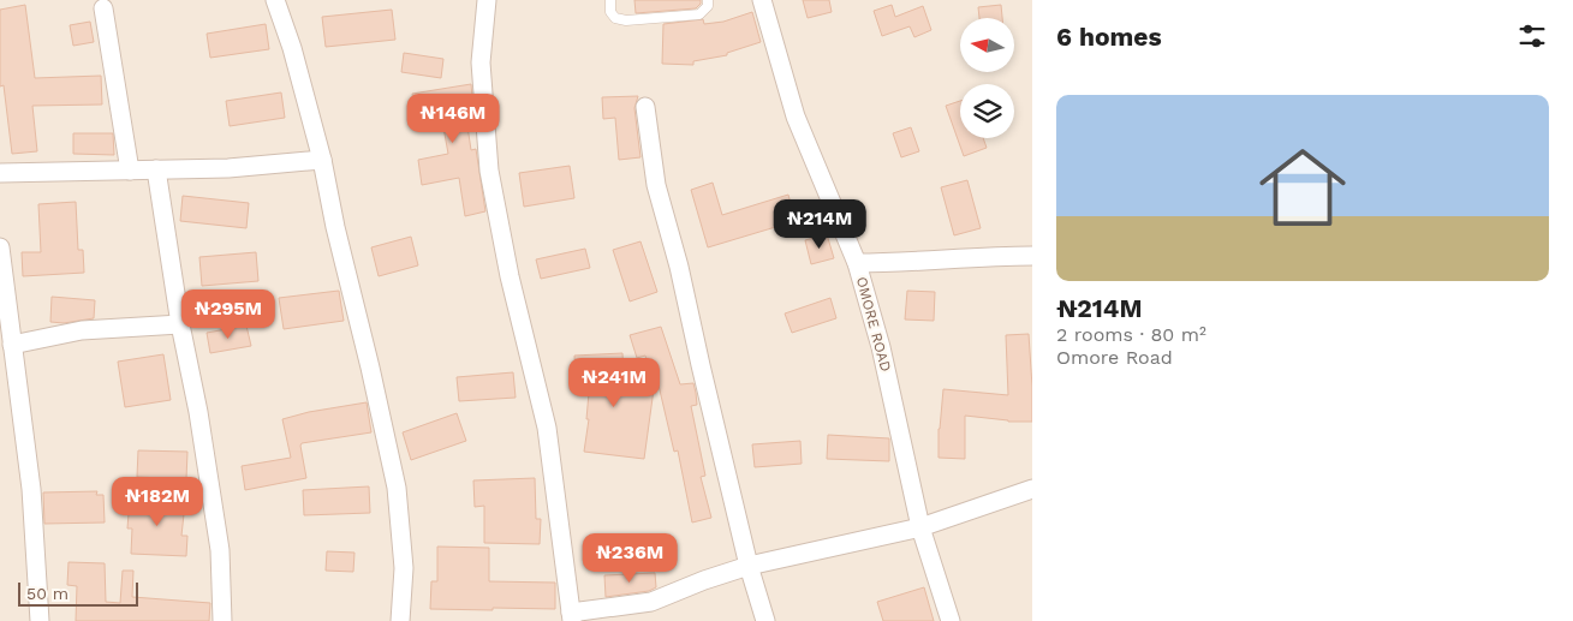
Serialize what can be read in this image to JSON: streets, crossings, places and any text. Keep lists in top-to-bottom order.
{
  "streets": {
    "street": ["OMORE ROAD"]
  },
  "scale_bar": "50 m",
  "north": "left",
  "page": {
    "heading": "6 homes",
    "list": [
      {
        "name": "₦214M",
        "note": "2 rooms · 80 m² · Omore Road"
      }
    ],
    "price": [
      "₦146M",
      "₦214M",
      "₦295M",
      "₦241M",
      "₦182M",
      "₦236M"
    ],
    "scale": "50 m"
  }
}
